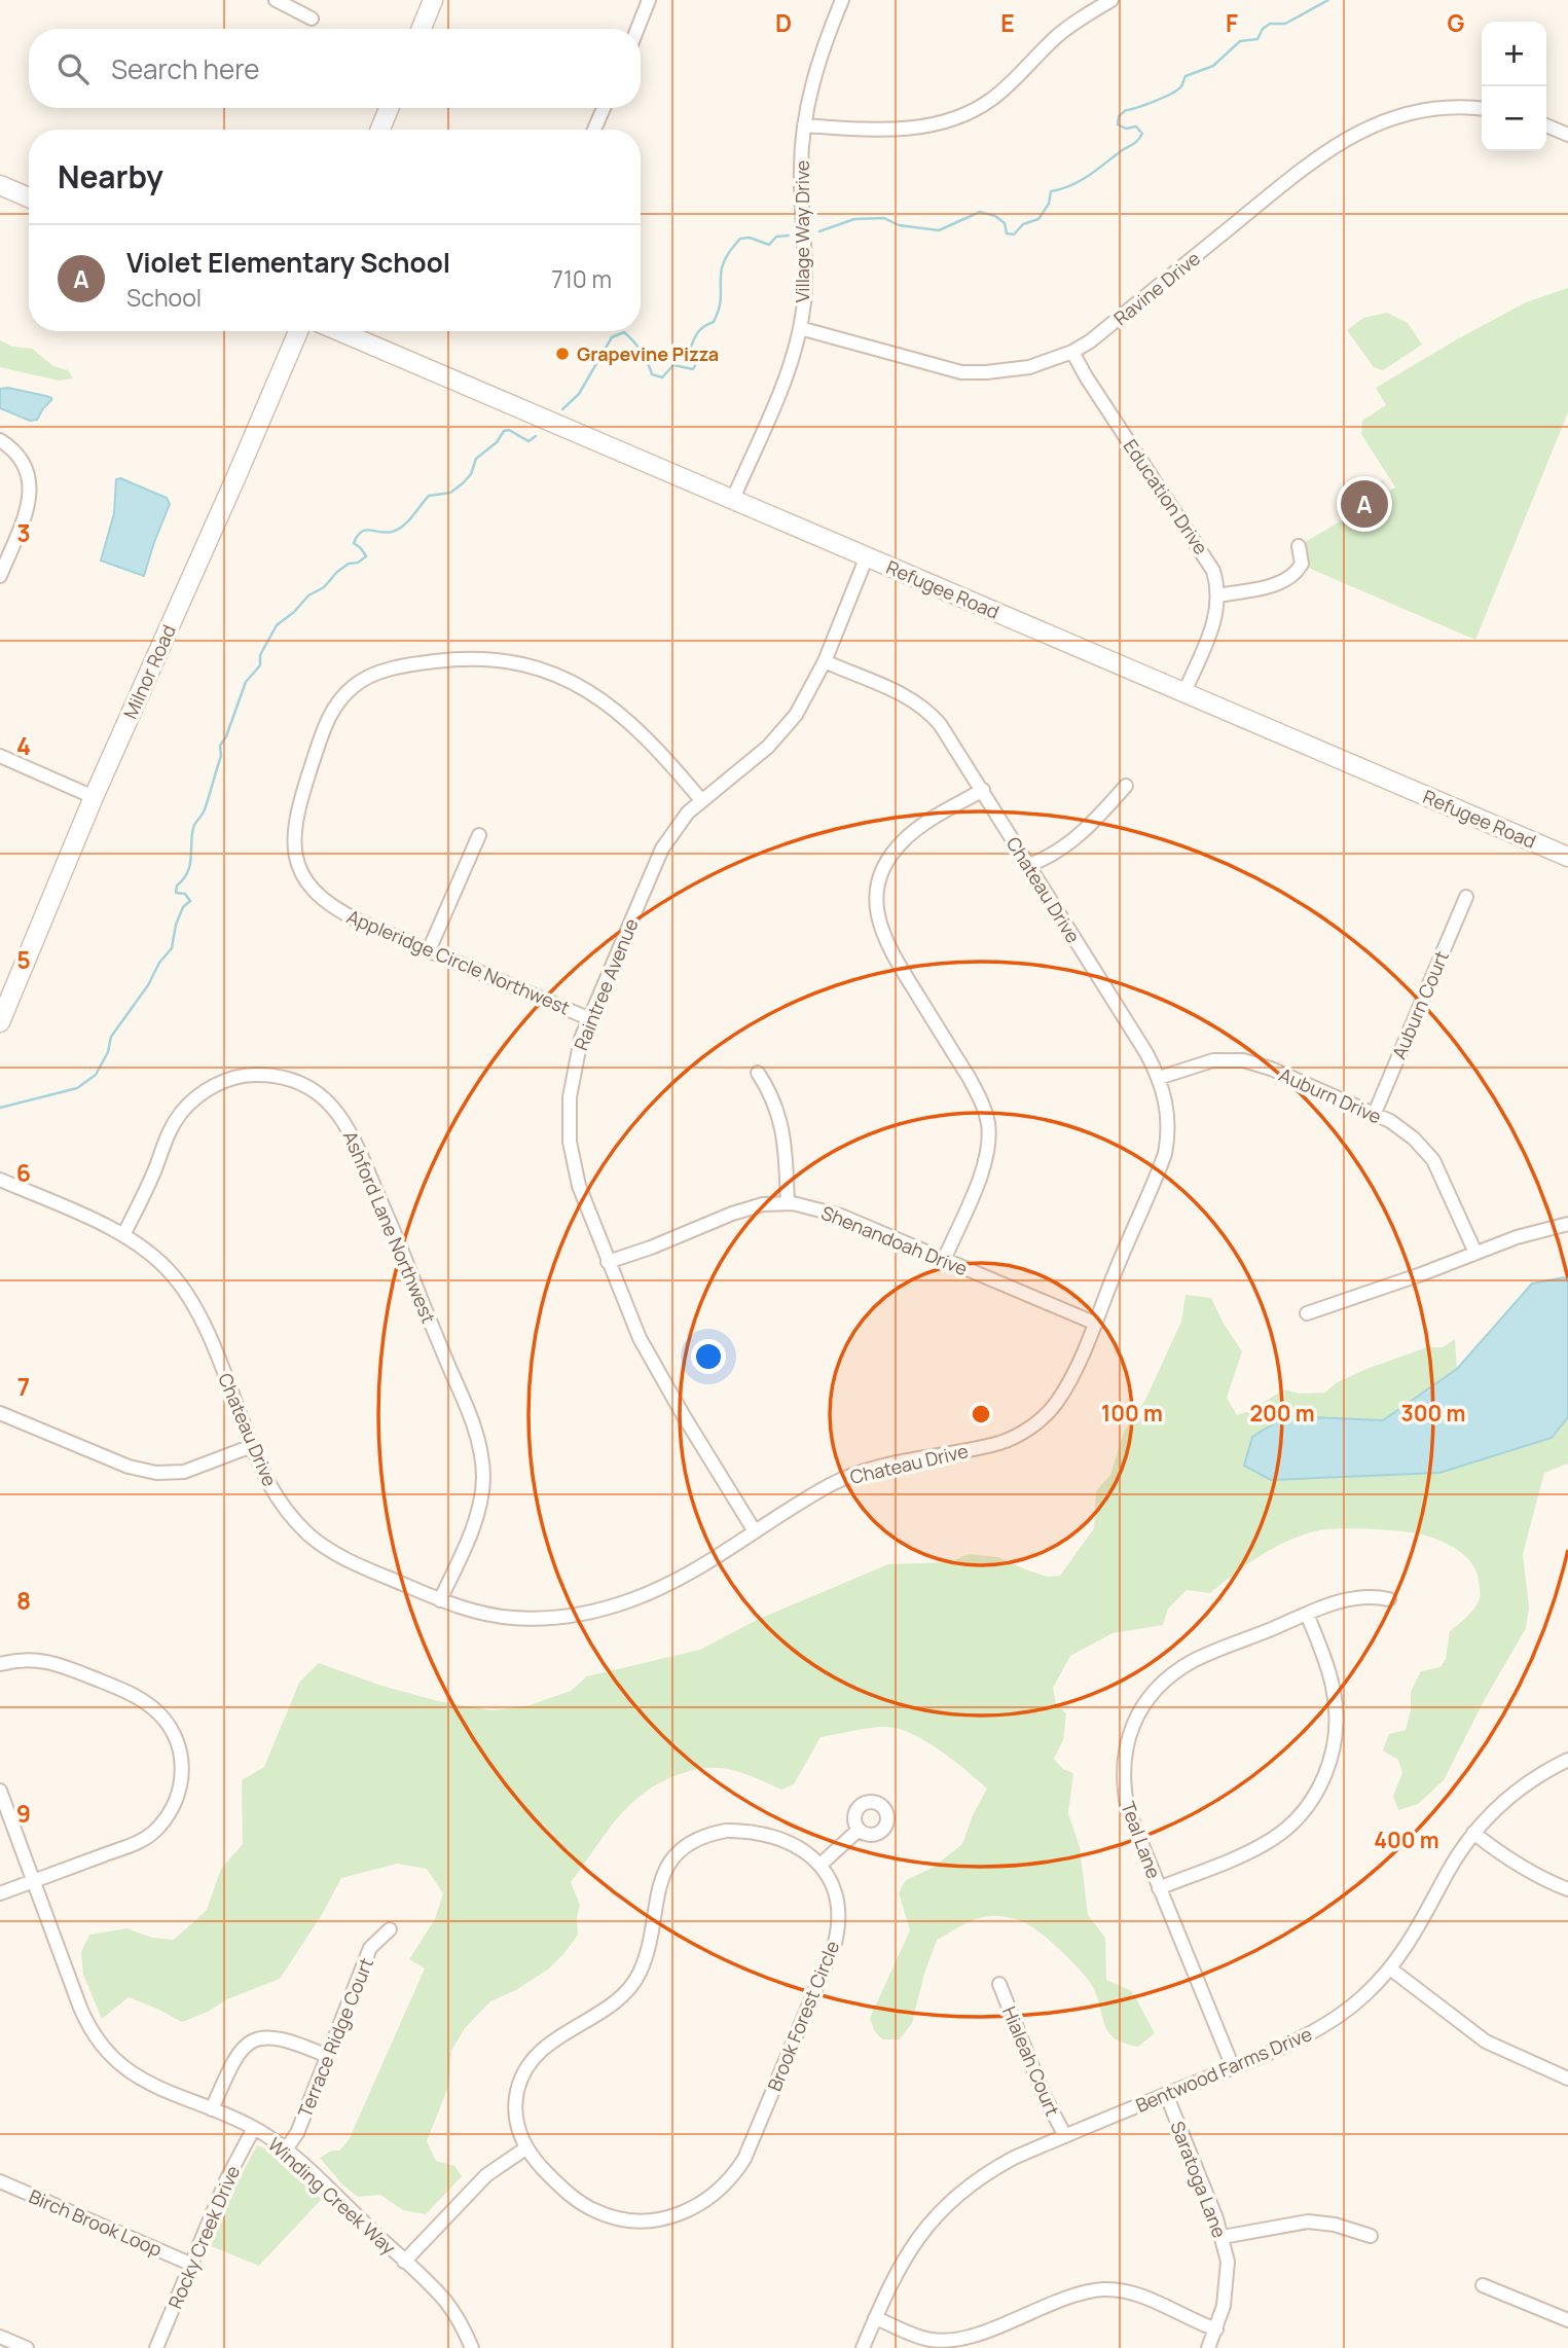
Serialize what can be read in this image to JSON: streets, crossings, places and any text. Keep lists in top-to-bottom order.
{
  "streets": {
    "main road": ["Refugee Road", "Milnor Road"],
    "street": [
      "Village Way Drive",
      "Ravine Drive",
      "Education Drive",
      "Chateau Drive",
      "Appleridge Circle Northwest",
      "Raintree Avenue",
      "Auburn Court",
      "Auburn Drive",
      "Ashford Lane Northwest",
      "Shenandoah Drive",
      "Teal Lane",
      "Brook Forest Circle",
      "Terrace Ridge Court",
      "Hialeah Court",
      "Bentwood Farms Drive",
      "Saratoga Lane",
      "Winding Creek Way",
      "Birch Brook Loop",
      "Rocky Creek Drive"
    ]
  },
  "crossings": [
    ["Village Way Drive", "Ravine Drive"],
    ["Village Way Drive", "Refugee Road"],
    ["Ravine Drive", "Education Drive"],
    ["Education Drive", "Refugee Road"],
    ["Refugee Road", "Raintree Avenue"],
    ["Chateau Drive", "Raintree Avenue"],
    ["Chateau Drive", "Auburn Drive"],
    ["Chateau Drive", "Ashford Lane Northwest"],
    ["Chateau Drive", "Shenandoah Drive"],
    ["Appleridge Circle Northwest", "Raintree Avenue"],
    ["Raintree Avenue", "Shenandoah Drive"],
    ["Auburn Court", "Auburn Drive"],
    ["Teal Lane", "Bentwood Farms Drive"],
    ["Terrace Ridge Court", "Winding Creek Way"],
    ["Hialeah Court", "Bentwood Farms Drive"],
    ["Bentwood Farms Drive", "Saratoga Lane"],
    ["Winding Creek Way", "Rocky Creek Drive"],
    ["Birch Brook Loop", "Rocky Creek Drive"]
  ],
  "places": ["Grapevine Pizza"],
  "page": {
    "map_buttons": ["+", "−"],
    "search": "Search here",
    "heading": "Nearby",
    "list": [
      {
        "mark": "A",
        "name": "Violet Elementary School",
        "note": "School",
        "value": "710 m"
      }
    ],
    "pins": "A"
  },
  "grid": {
    "columns": [
      "D",
      "E",
      "F",
      "G"
    ],
    "rows": [
      "3",
      "4",
      "5",
      "6",
      "7",
      "8",
      "9"
    ]
  },
  "rings": [
    "100 m",
    "200 m",
    "300 m",
    "400 m"
  ]
}
